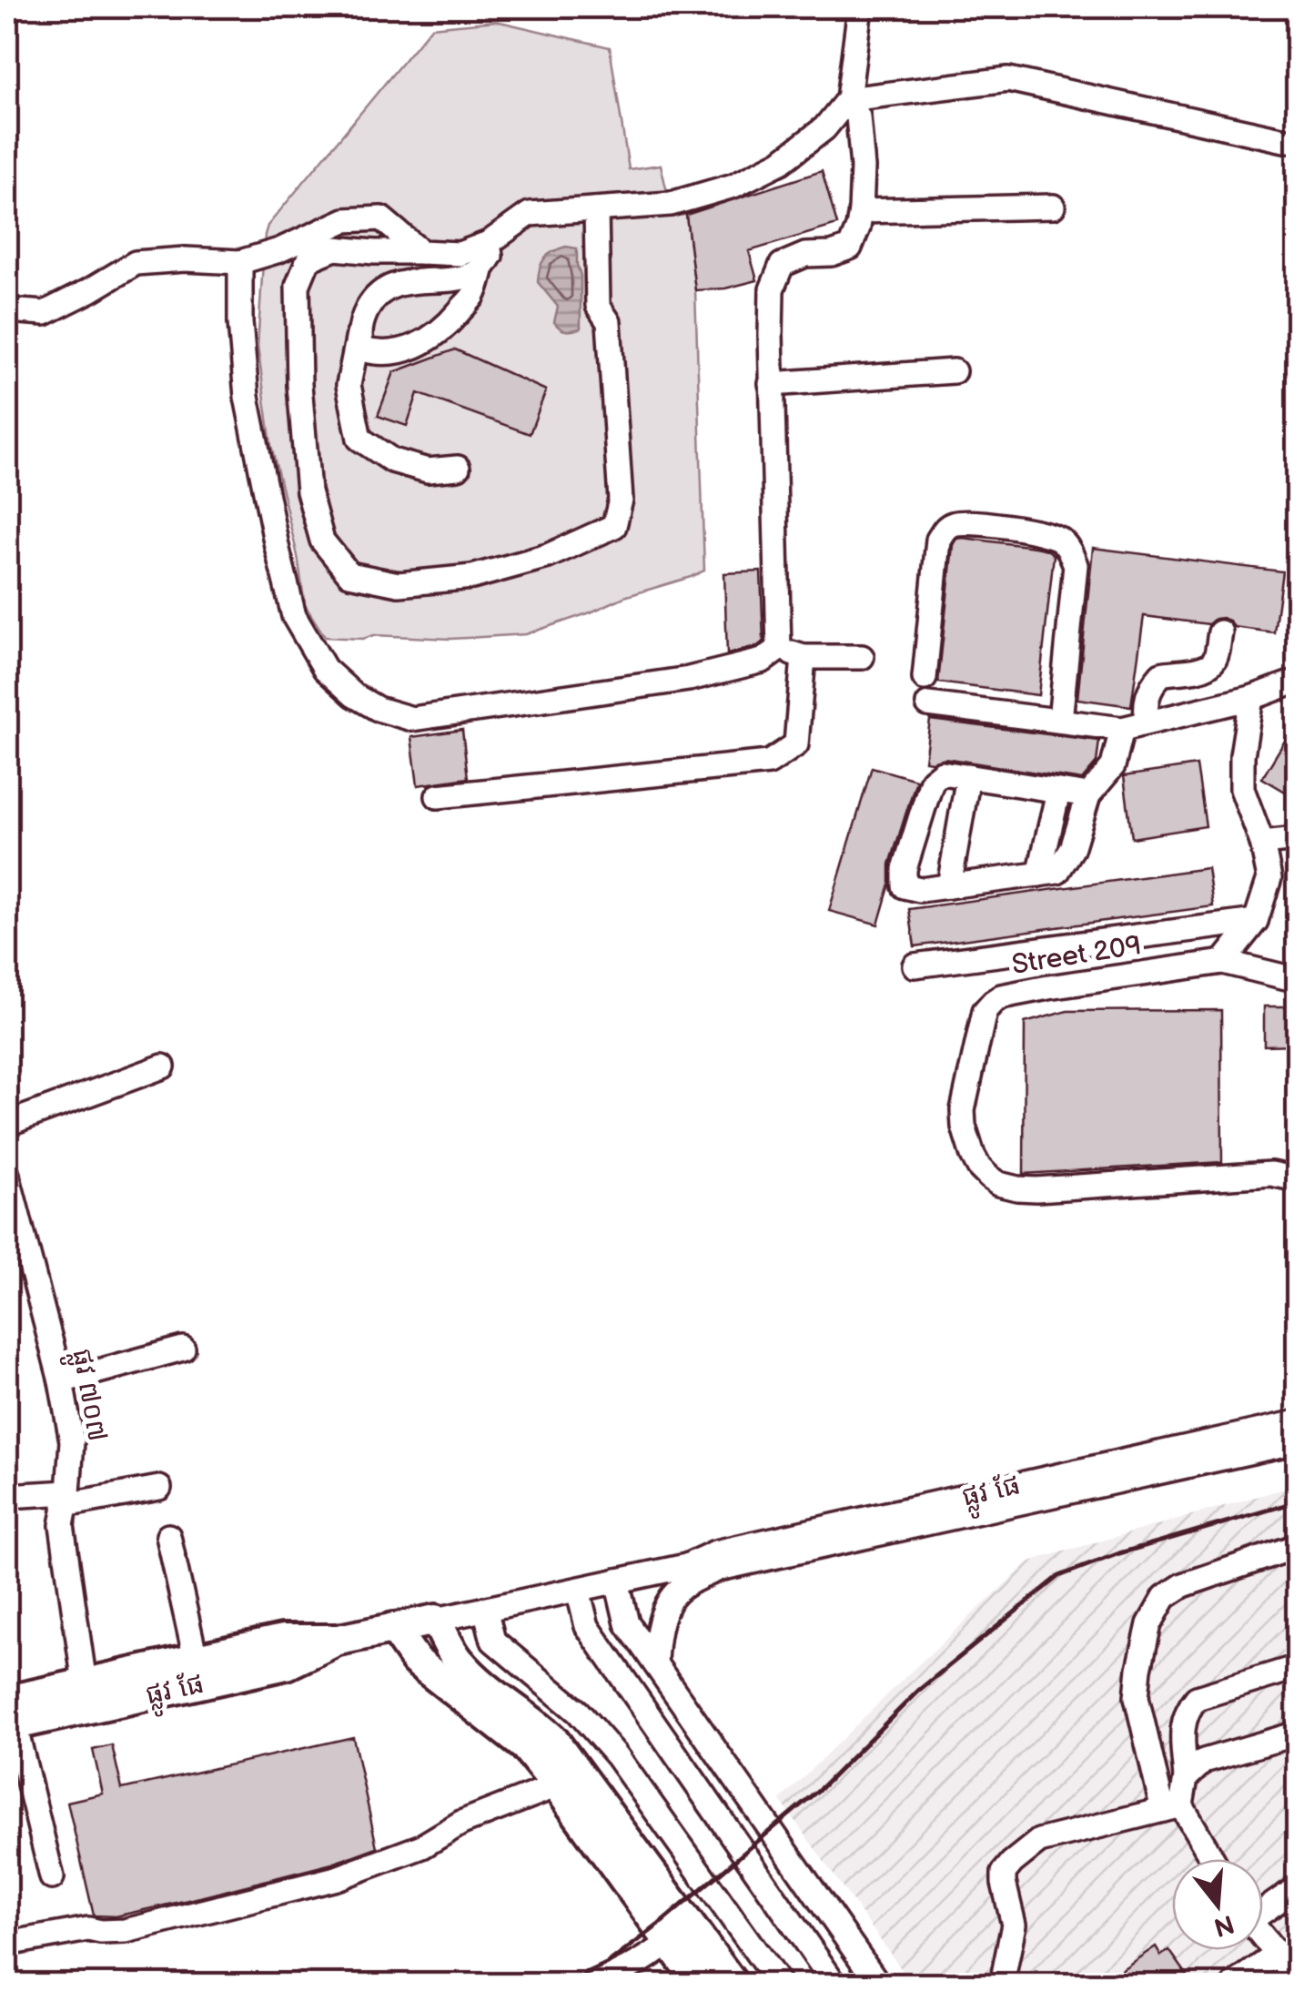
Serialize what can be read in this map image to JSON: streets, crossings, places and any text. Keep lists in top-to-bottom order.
{
  "streets": {
    "main road": ["ផ្លូវ ផែ"],
    "street": ["Street 209", "ផ្លូវ ៧០៧"]
  },
  "crossings": [
    ["ផ្លូវ ៧០៧", "ផ្លូវ ផែ"]
  ],
  "north": "bottom"
}
